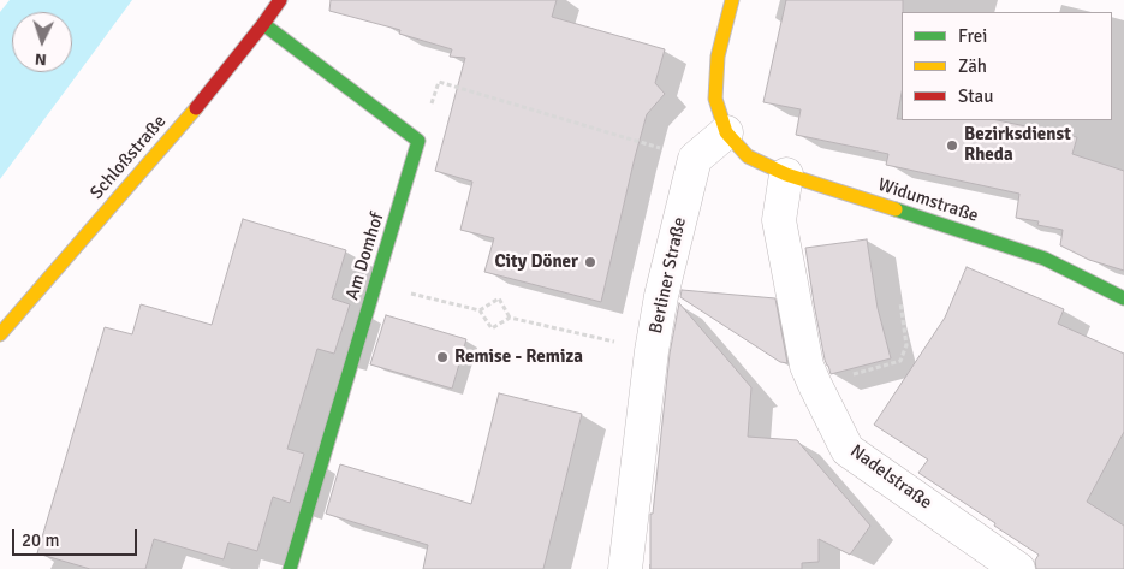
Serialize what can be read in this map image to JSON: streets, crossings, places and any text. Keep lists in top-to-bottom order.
{
  "streets": {
    "street": [
      "Schloßstraße",
      "Widumstraße",
      "Am Domhof",
      "Berliner Straße",
      "Nadelstraße"
    ]
  },
  "crossings": [
    ["Widumstraße", "Nadelstraße"]
  ],
  "places": ["Bezirksdienst Rheda", "City Döner", "Remise - Remiza"],
  "legend": ["Frei", "Zäh", "Stau"],
  "scale_bar": "20 m",
  "north": "bottom"
}
